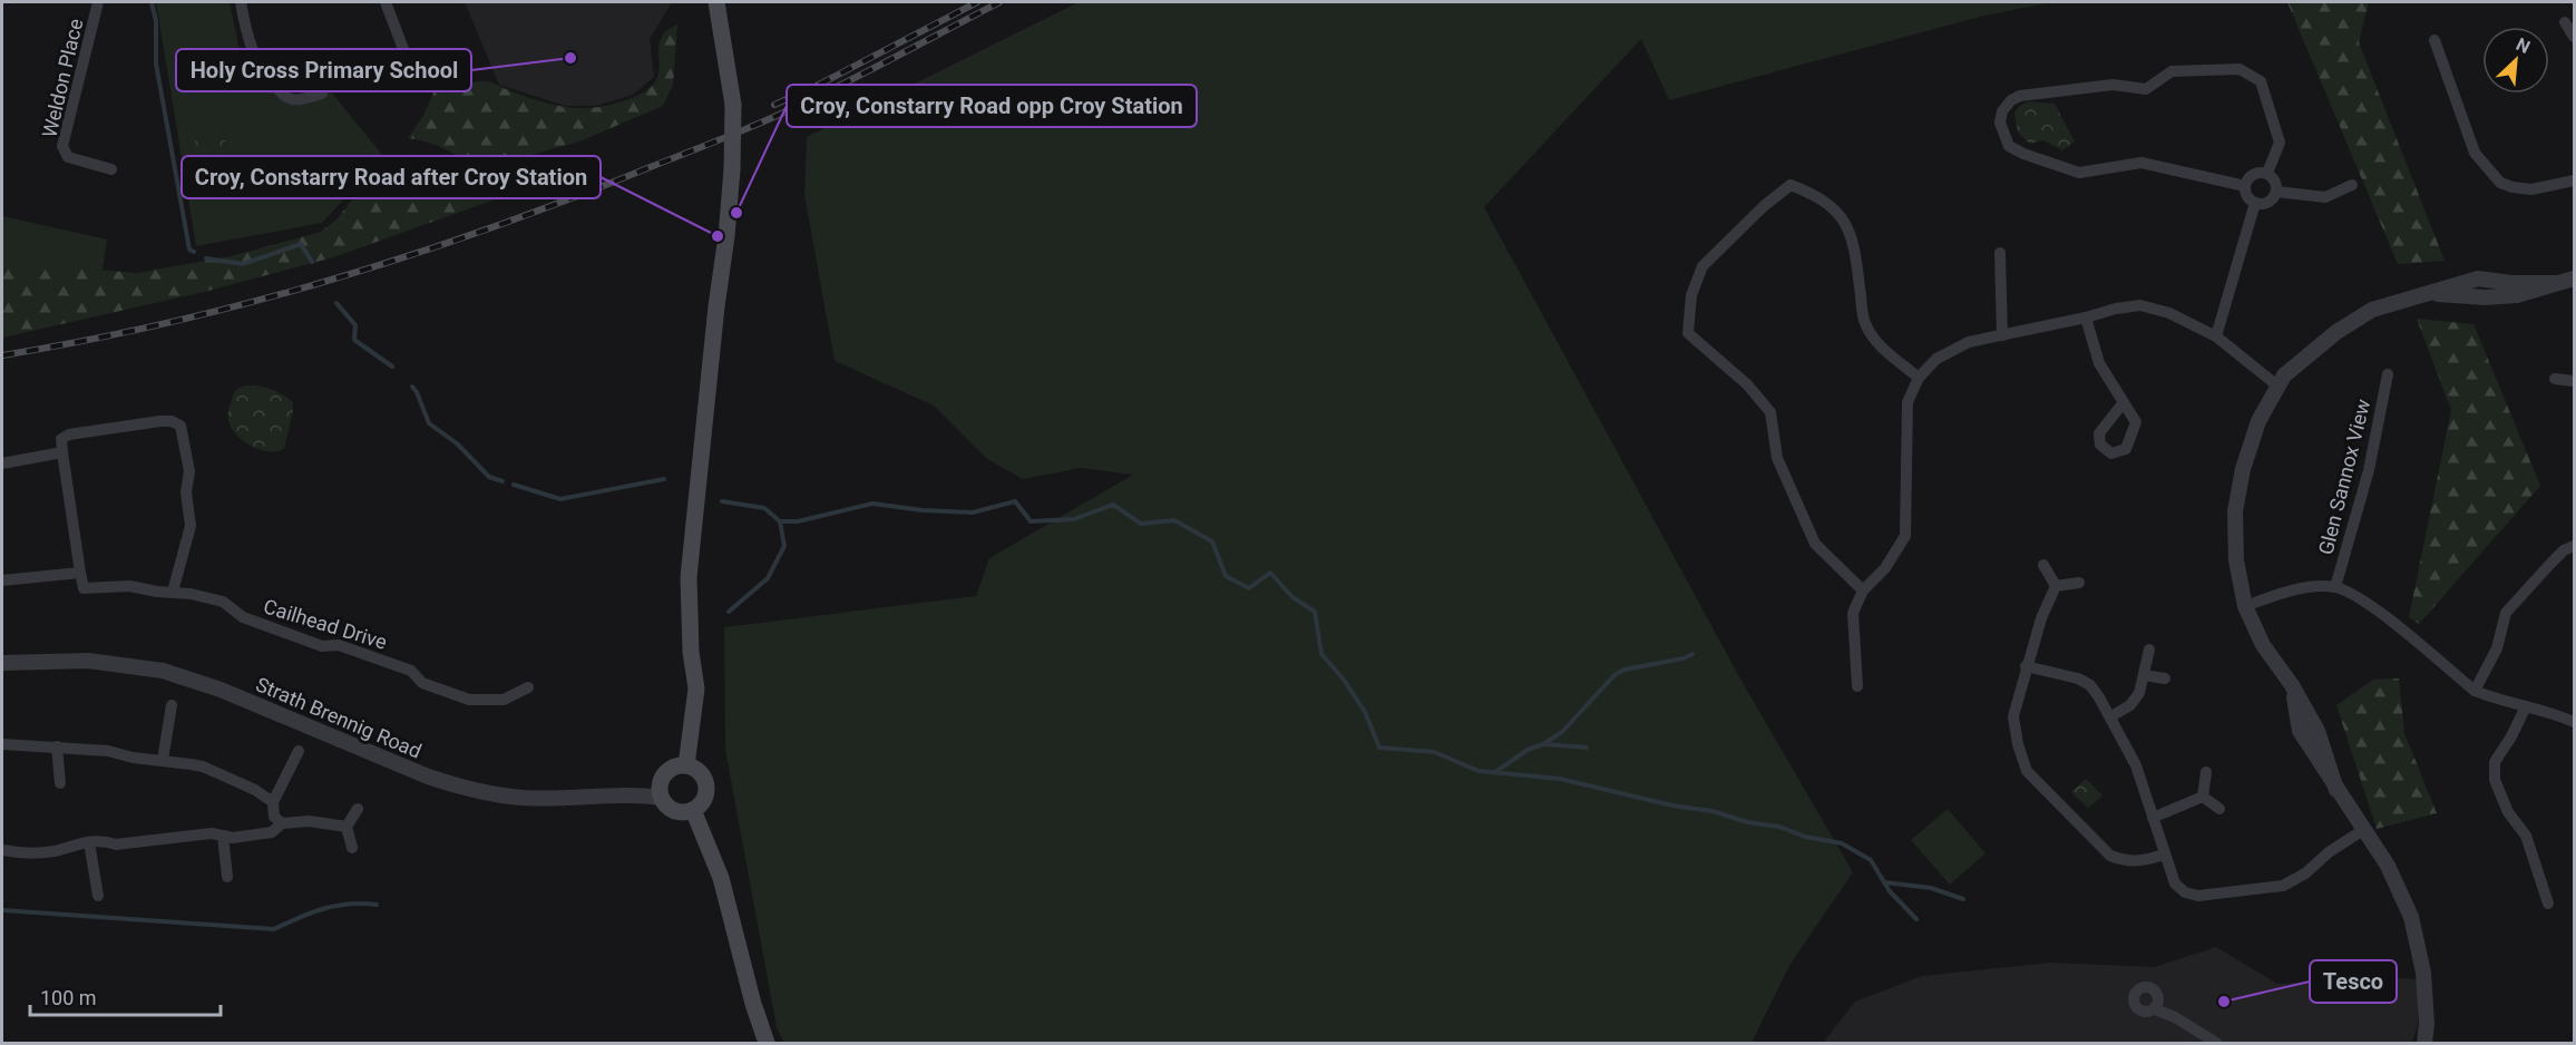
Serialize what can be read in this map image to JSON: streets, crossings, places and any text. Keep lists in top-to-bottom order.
{
  "streets": {
    "street": [
      "Weldon Place",
      "Glen Sannox View",
      "Cailhead Drive",
      "Strath Brennig Road"
    ]
  },
  "places": [
    "Holy Cross Primary School",
    "Croy, Constarry Road opp Croy Station",
    "Croy, Constarry Road after Croy Station",
    "Tesco"
  ],
  "scale_bar": "100 m",
  "north": "top right"
}
